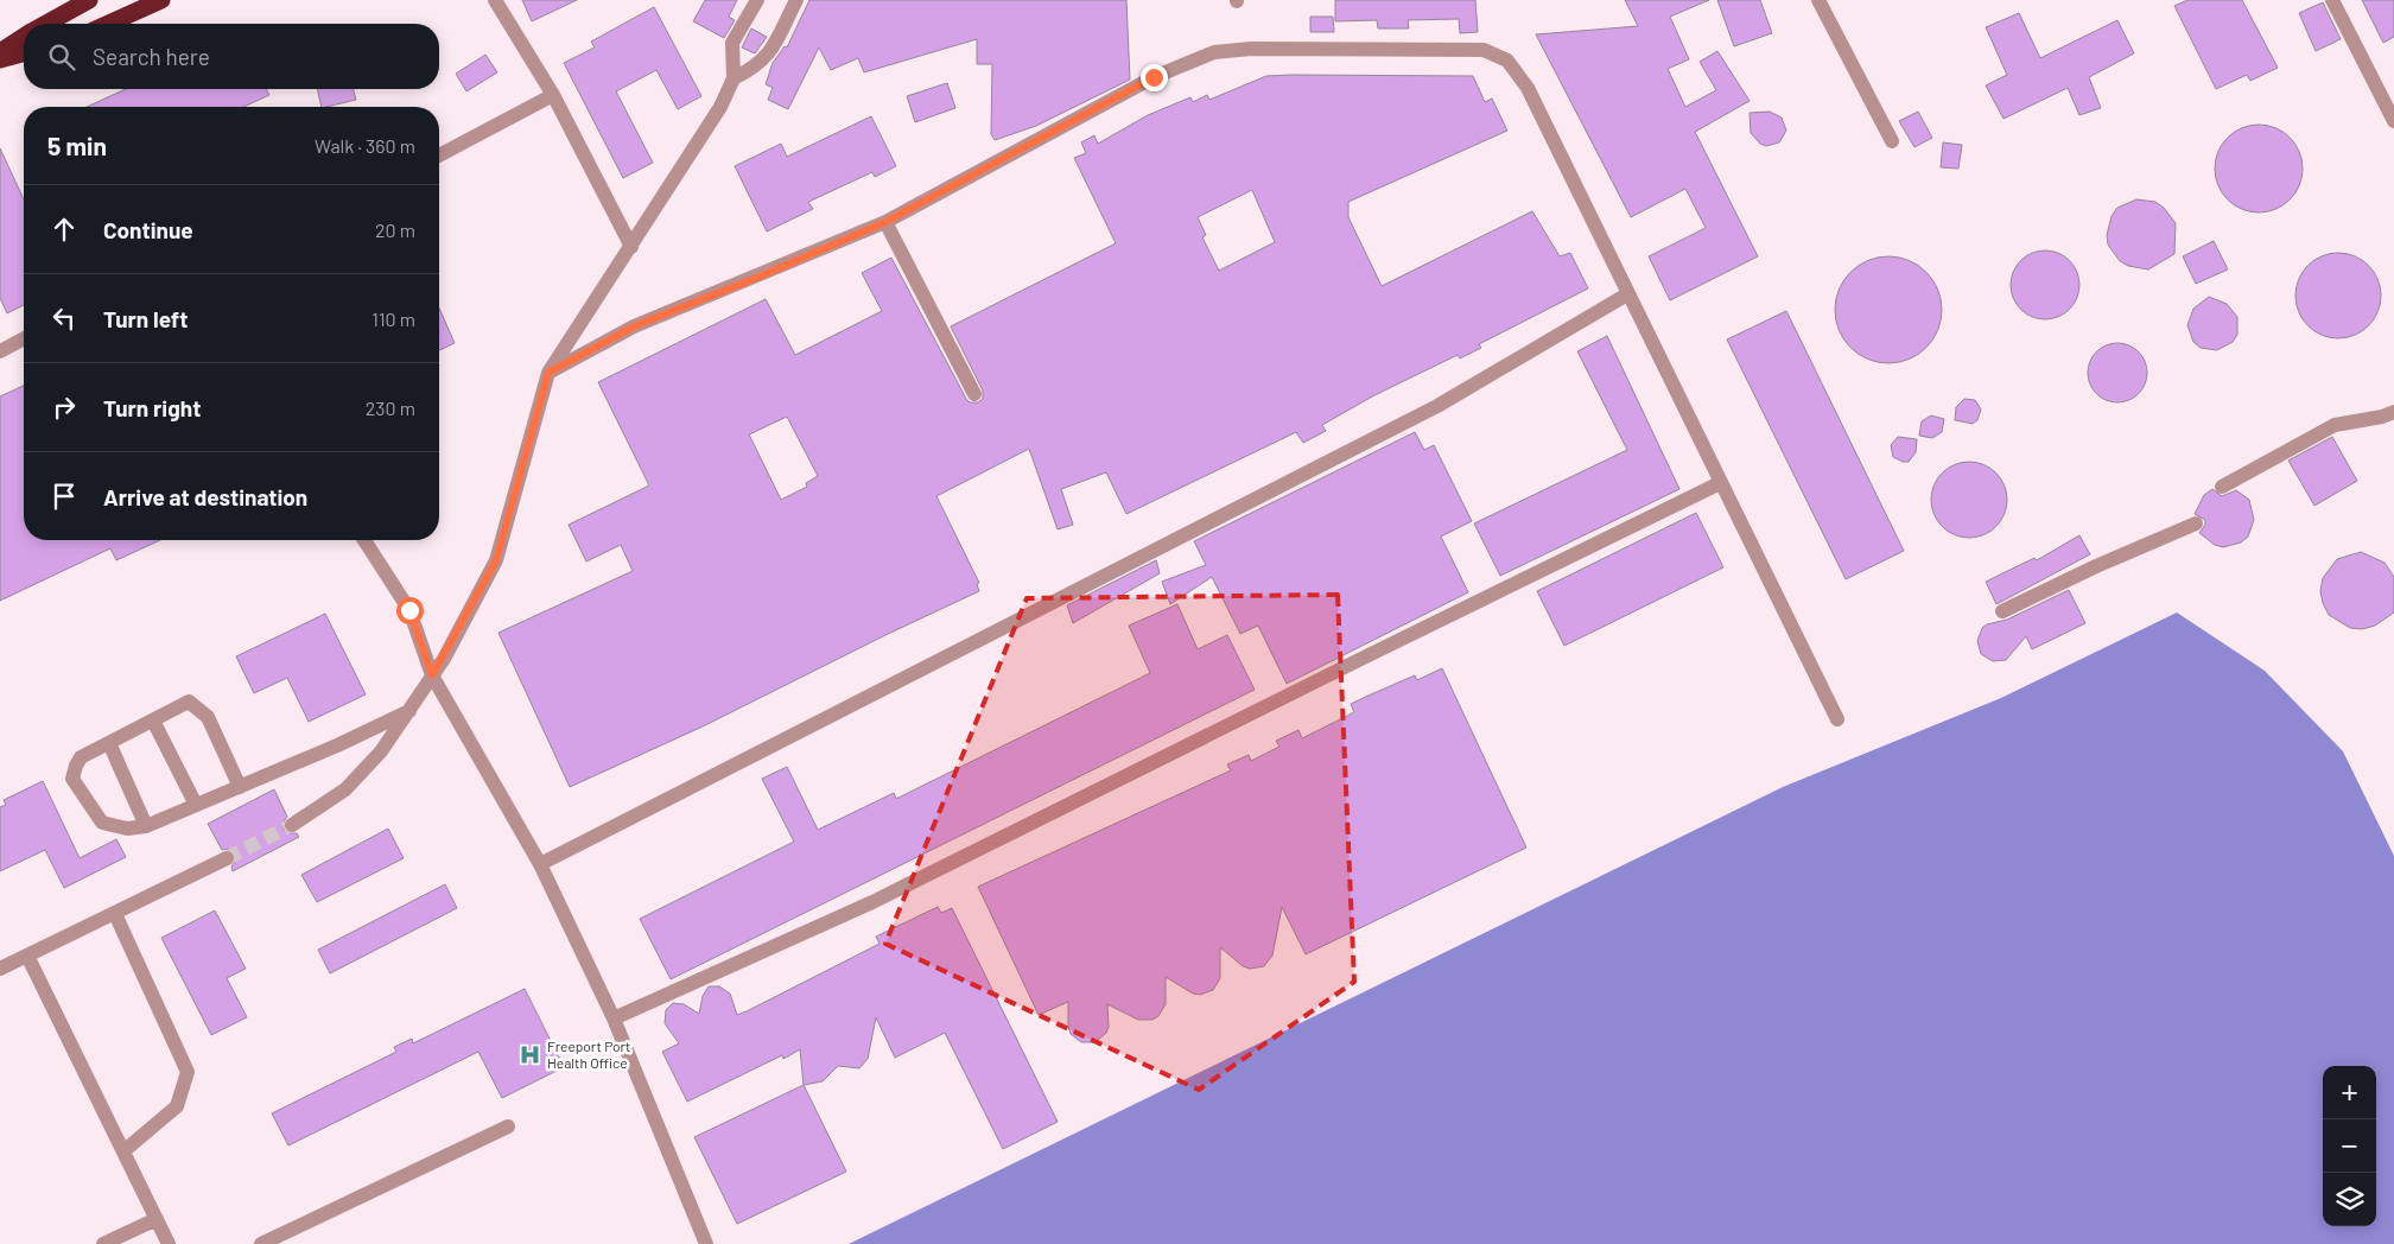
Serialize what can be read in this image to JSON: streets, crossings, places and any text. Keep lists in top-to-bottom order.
{
  "places": {
    "hospital": ["Freeport Port Health Office"]
  },
  "page": {
    "search": "Search here",
    "heading": ["5 min", "Walk · 360 m"],
    "list": [
      ["Continue", "20 m"],
      ["Turn left", "110 m"],
      ["Turn right", "230 m"],
      "Arrive at destination"
    ],
    "map_buttons": ["+", "−"]
  }
}
